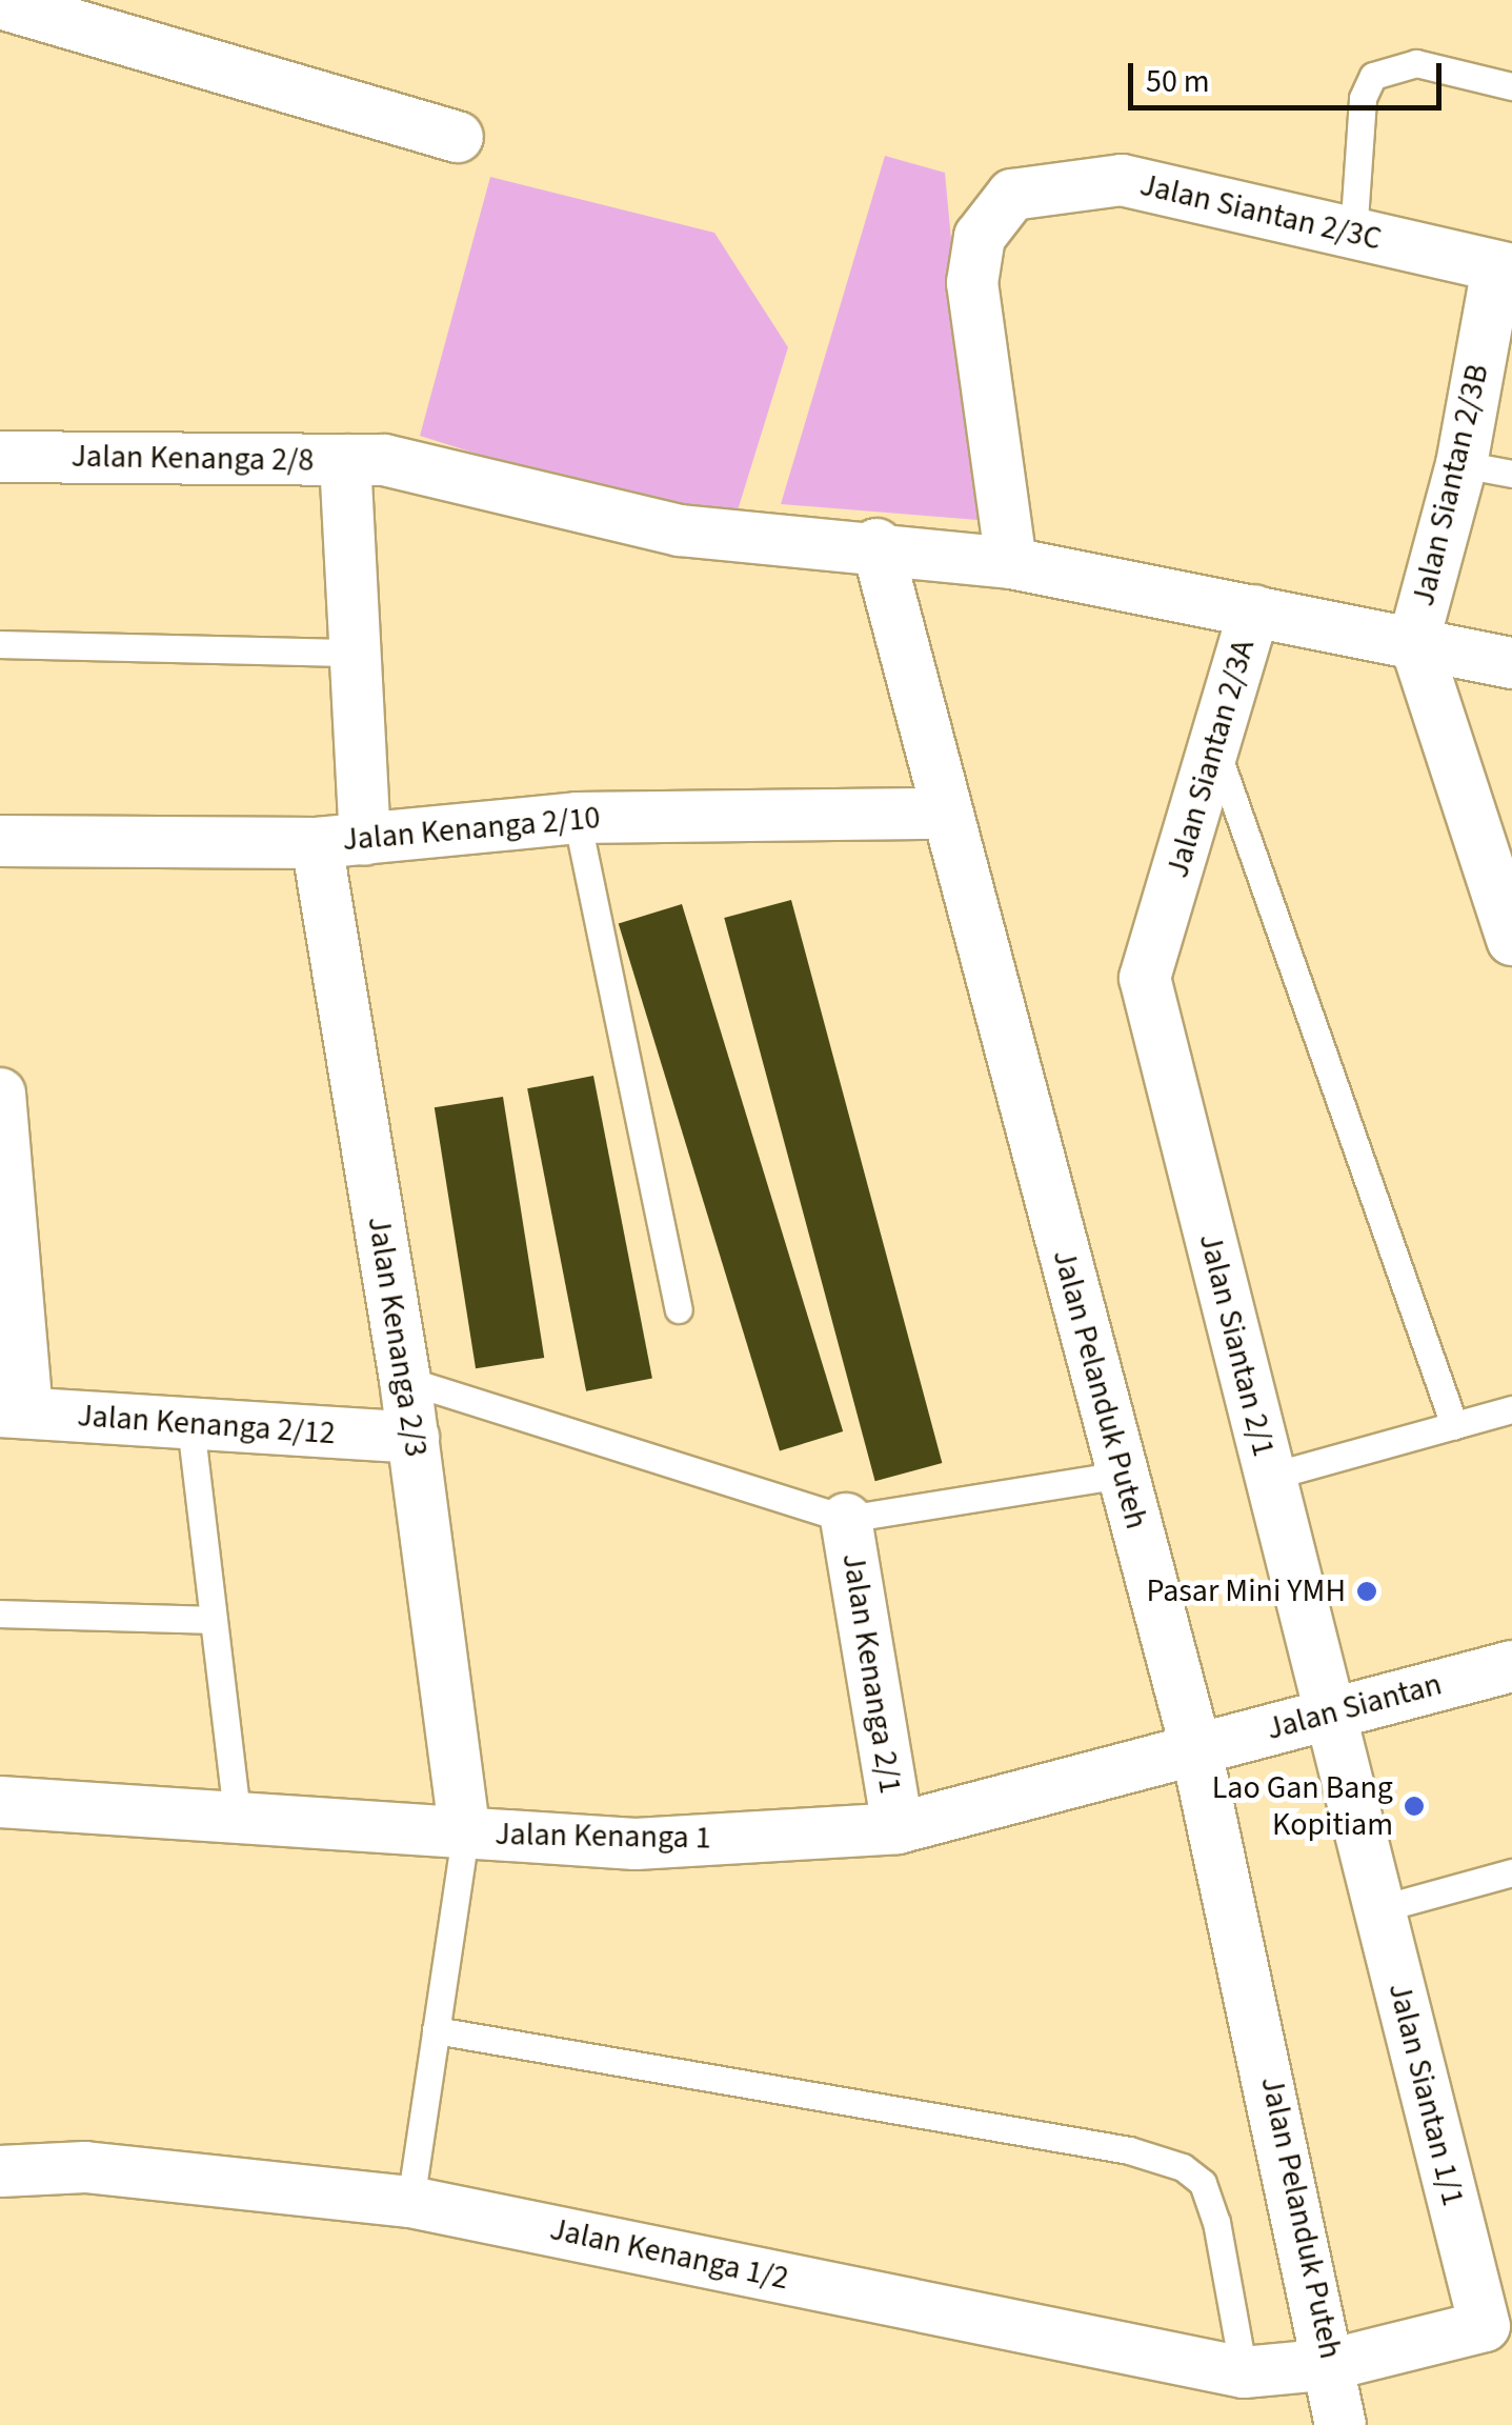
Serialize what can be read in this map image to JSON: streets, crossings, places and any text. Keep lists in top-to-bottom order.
{
  "streets": {
    "street": [
      "Jalan Siantan 2/3C",
      "Jalan Kenanga 2/8",
      "Jalan Siantan 2/3B",
      "Jalan Siantan 2/3A",
      "Jalan Kenanga 2/10",
      "Jalan Kenanga 2/3",
      "Jalan Siantan 2/1",
      "Jalan Pelanduk Puteh",
      "Jalan Kenanga 2/12",
      "Jalan Kenanga 2/1",
      "Jalan Siantan",
      "Jalan Kenanga 1",
      "Jalan Siantan 1/1",
      "Jalan Kenanga 1/2"
    ]
  },
  "crossings": [
    ["Jalan Siantan 2/3C", "Jalan Kenanga 2/8"],
    ["Jalan Siantan 2/3C", "Jalan Siantan 2/3B"],
    ["Jalan Kenanga 2/8", "Jalan Siantan 2/3A"],
    ["Jalan Kenanga 2/8", "Jalan Kenanga 2/3"],
    ["Jalan Kenanga 2/8", "Jalan Pelanduk Puteh"],
    ["Jalan Siantan 2/3B", "Jalan Siantan 2/3A"],
    ["Jalan Siantan 2/3A", "Jalan Siantan 2/1"],
    ["Jalan Kenanga 2/10", "Jalan Kenanga 2/3"],
    ["Jalan Kenanga 2/10", "Jalan Pelanduk Puteh"],
    ["Jalan Kenanga 2/3", "Jalan Kenanga 2/12"],
    ["Jalan Kenanga 2/3", "Jalan Kenanga 1"],
    ["Jalan Siantan 2/1", "Jalan Siantan"],
    ["Jalan Siantan 2/1", "Jalan Siantan 1/1"],
    ["Jalan Pelanduk Puteh", "Jalan Siantan"],
    ["Jalan Pelanduk Puteh", "Jalan Kenanga 1"],
    ["Jalan Pelanduk Puteh", "Jalan Siantan 1/1"],
    ["Jalan Pelanduk Puteh", "Jalan Kenanga 1/2"],
    ["Jalan Kenanga 2/1", "Jalan Kenanga 1"],
    ["Jalan Siantan", "Jalan Kenanga 1"],
    ["Jalan Siantan", "Jalan Siantan 1/1"],
    ["Jalan Siantan 1/1", "Jalan Kenanga 1/2"]
  ],
  "places": ["Pasar Mini YMH", "Lao Gan Bang Kopitiam"],
  "scale_bar": "50 m"
}
